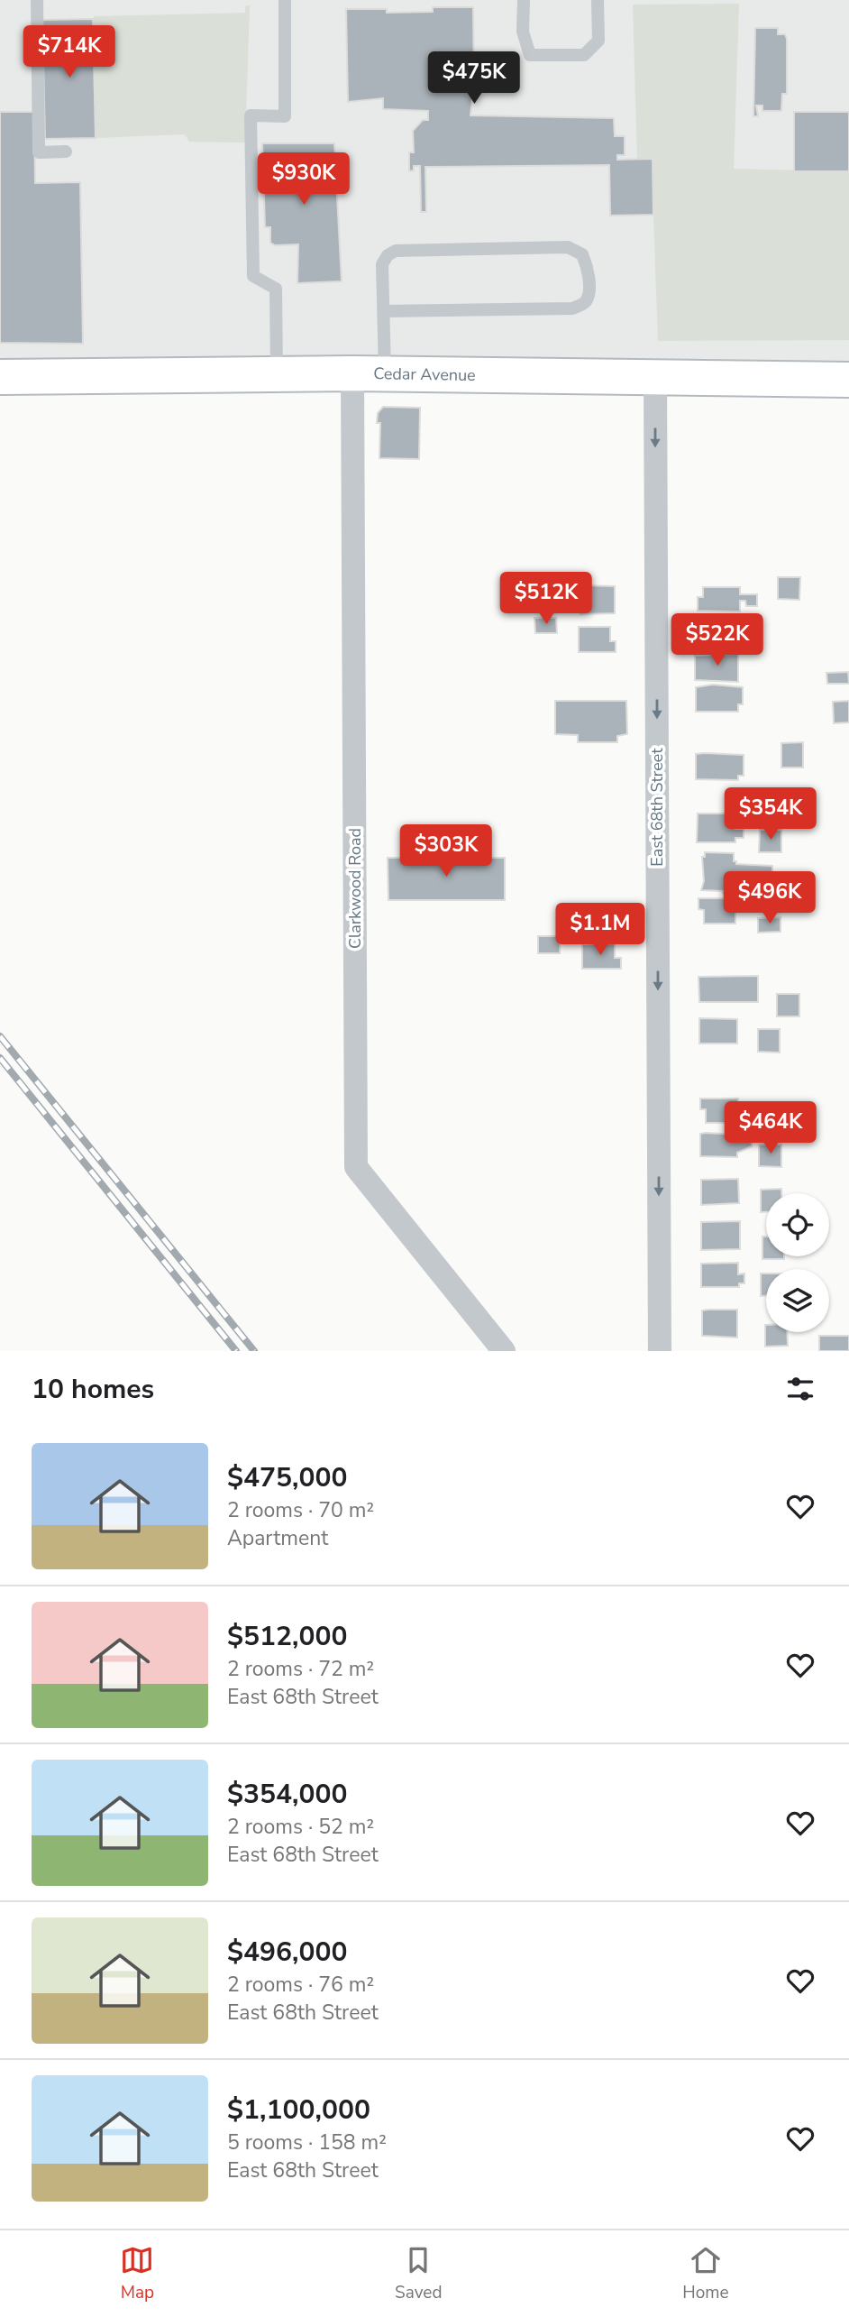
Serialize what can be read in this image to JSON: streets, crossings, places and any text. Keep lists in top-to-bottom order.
{
  "streets": {
    "street": ["Cedar Avenue", "East 68th Street", "Clarkwood Road"]
  },
  "crossings": [
    ["Cedar Avenue", "East 68th Street"],
    ["Cedar Avenue", "Clarkwood Road"]
  ],
  "one_way": ["East 68th Street"],
  "page": {
    "price": [
      "$714K",
      "$475K",
      "$930K",
      "$512K",
      "$522K",
      "$354K",
      "$303K",
      "$496K",
      "$1.1M",
      "$464K"
    ],
    "heading": "10 homes",
    "list": [
      {
        "name": "$475,000",
        "note": "2 rooms · 70 m² · Apartment"
      },
      {
        "name": "$512,000",
        "note": "2 rooms · 72 m² · East 68th Street"
      },
      {
        "name": "$354,000",
        "note": "2 rooms · 52 m² · East 68th Street"
      },
      {
        "name": "$496,000",
        "note": "2 rooms · 76 m² · East 68th Street"
      },
      {
        "name": "$1,100,000",
        "note": "5 rooms · 158 m² · East 68th Street"
      }
    ],
    "tabs": ["Map", "Saved", "Home"]
  }
}
